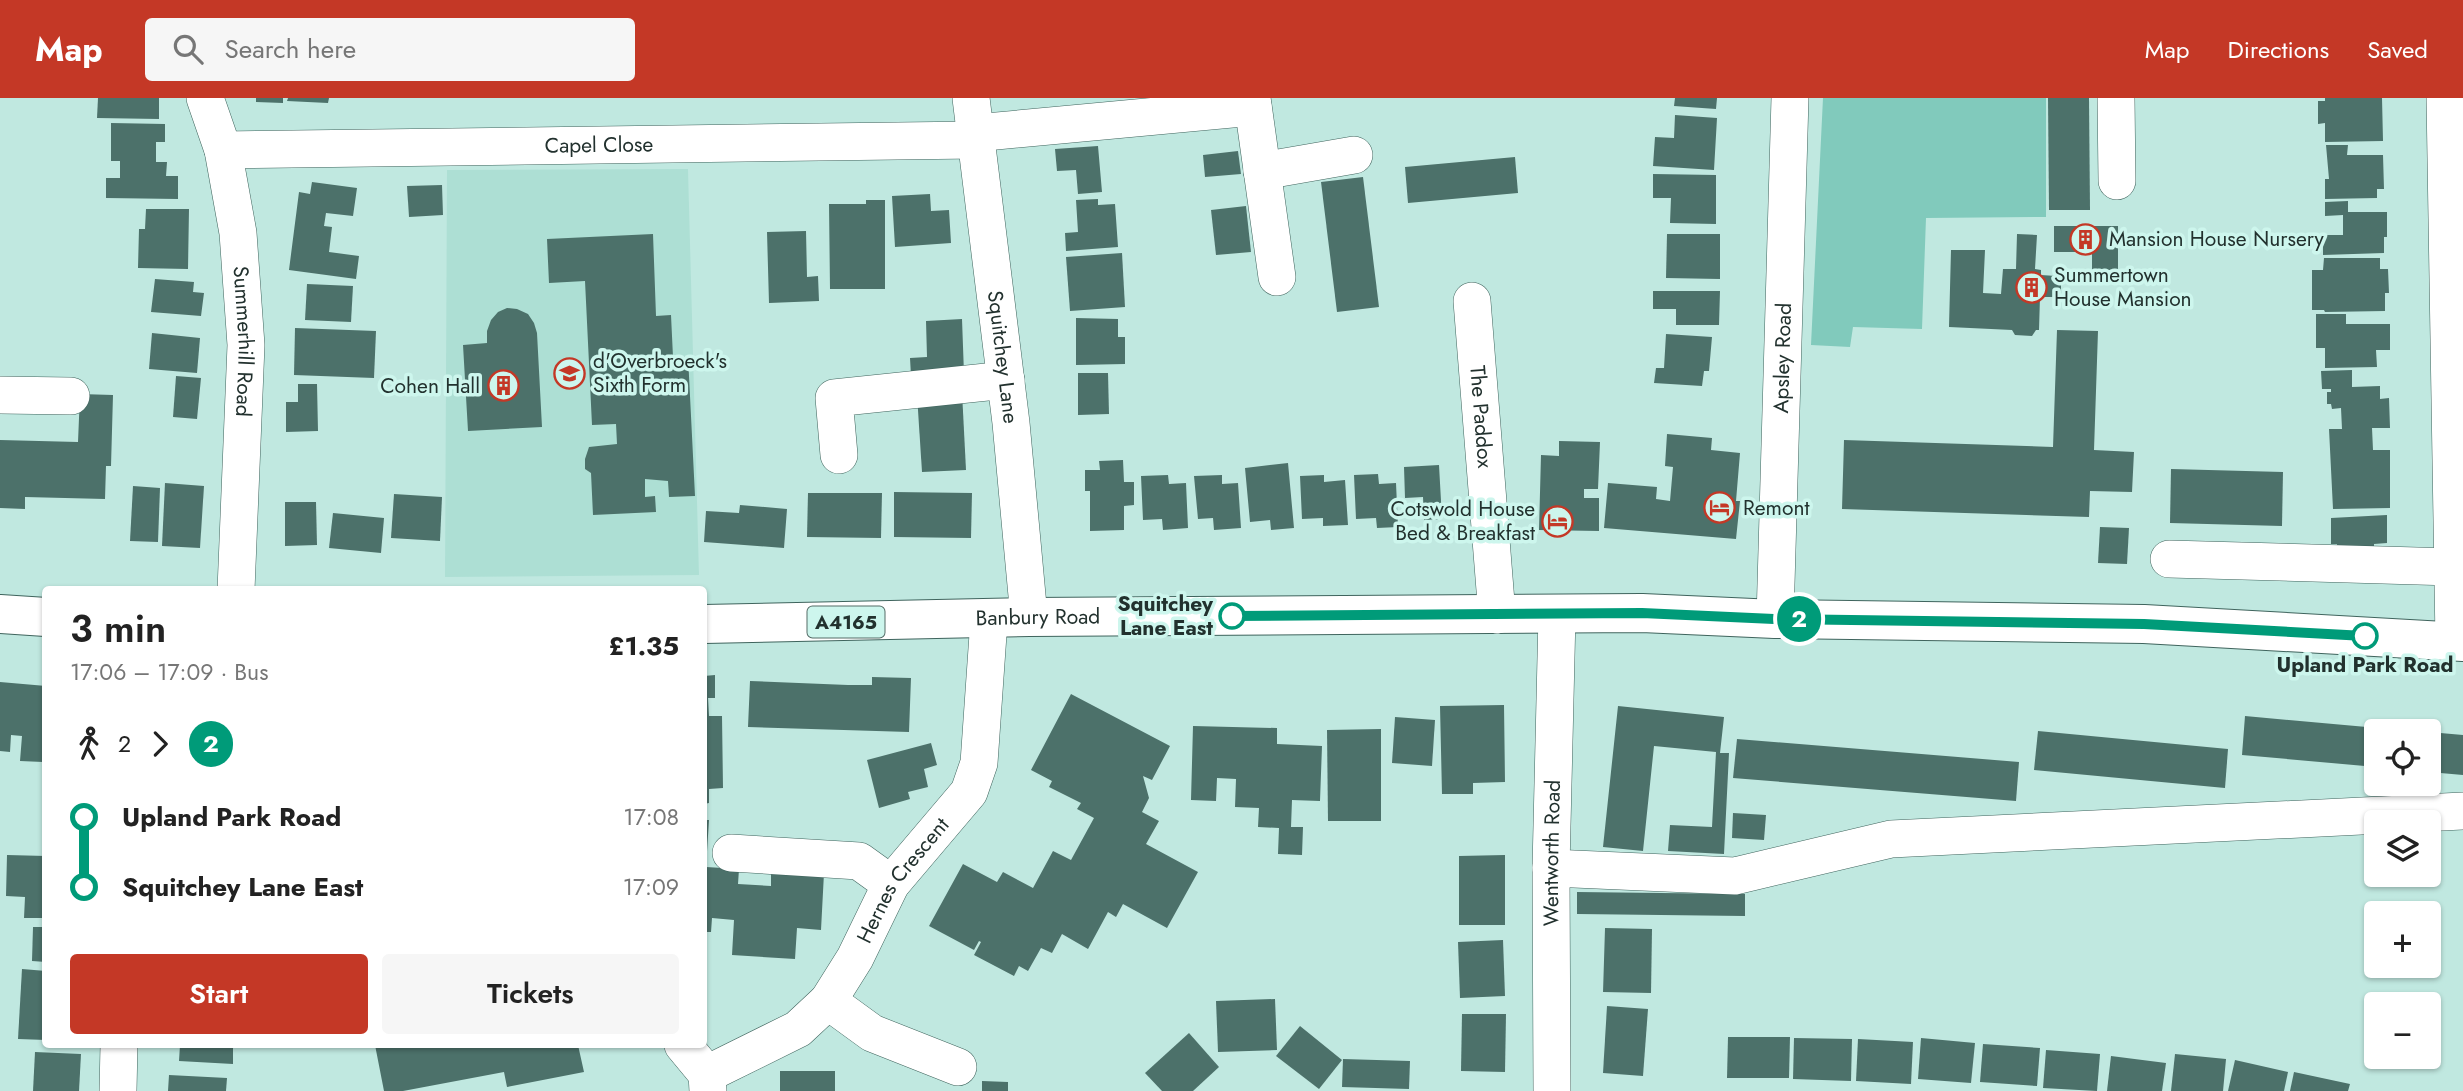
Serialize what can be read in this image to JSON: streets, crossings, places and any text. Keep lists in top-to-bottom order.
{
  "streets": {
    "main road": ["Banbury Road", "A4165"],
    "street": [
      "Capel Close",
      "Summerhill Road",
      "Squitchey Lane",
      "Apsley Road",
      "The Paddox",
      "Wentworth Road",
      "Hernes Crescent"
    ]
  },
  "crossings": [
    ["Capel Close", "Summerhill Road"],
    ["Capel Close", "Squitchey Lane"],
    ["Squitchey Lane", "Banbury Road"],
    ["Apsley Road", "Banbury Road"],
    ["The Paddox", "Banbury Road"],
    ["Banbury Road", "Wentworth Road"],
    ["Banbury Road", "Hernes Crescent"]
  ],
  "places": {
    "building": ["Mansion House Nursery", "Summertown House Mansion", "Cohen Hall"],
    "school or university": ["d'Overbroeck's Sixth Form"],
    "hotel": ["Remont", "Cotswold House Bed & Breakfast"],
    "other": ["Squitchey Lane East", "Upland Park Road"]
  },
  "lines": ["bus line 2"],
  "page": {
    "header": "Map",
    "search": "Search here",
    "nav": ["Map", "Directions", "Saved"],
    "on_map": "2",
    "heading": ["3 min", "17:06 – 17:09 · Bus", "£1.35"],
    "legs": ["2", "2"],
    "map_buttons": ["+", "−"],
    "list": [
      {
        "name": "Upland Park Road",
        "value": "17:08"
      },
      {
        "name": "Squitchey Lane East",
        "value": "17:09"
      }
    ],
    "buttons": ["Start", "Tickets"]
  }
}
